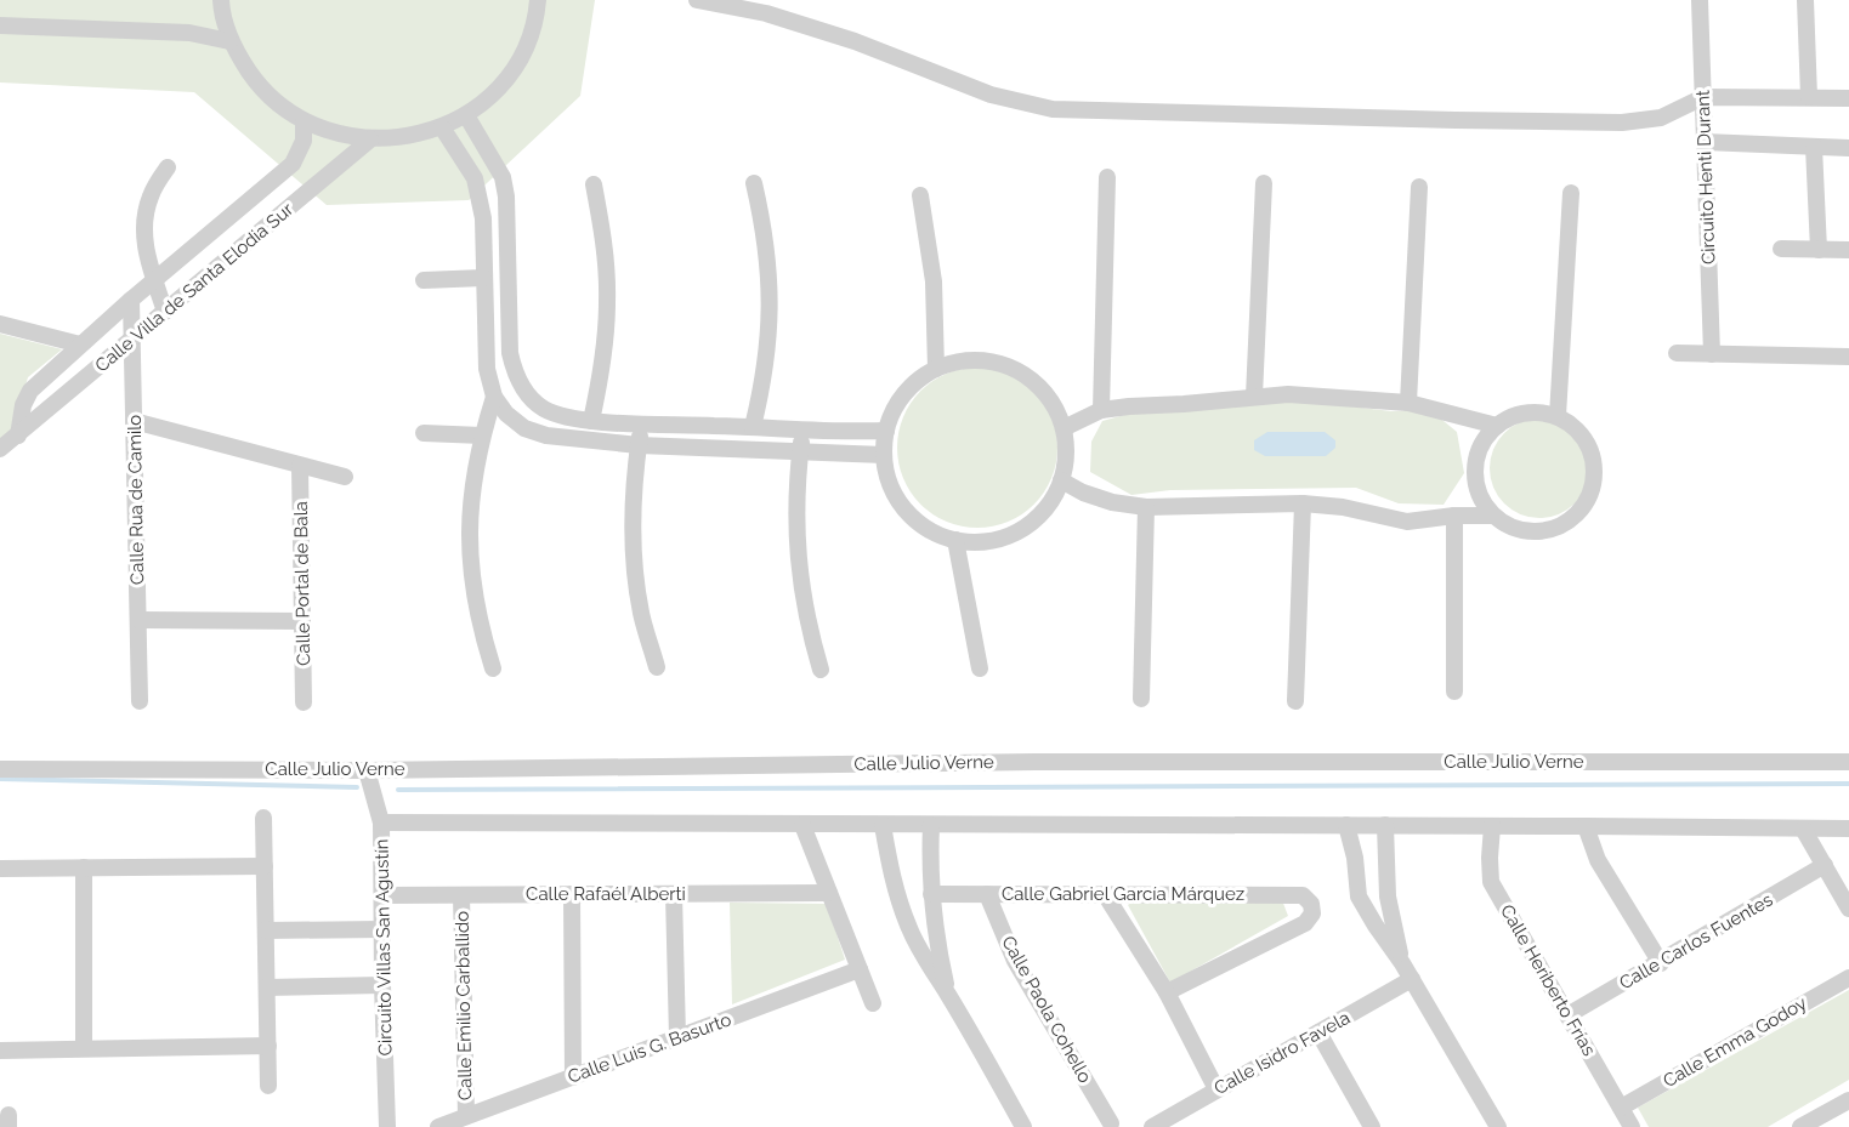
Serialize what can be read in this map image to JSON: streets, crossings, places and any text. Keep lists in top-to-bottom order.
{
  "streets": {
    "street": [
      "Circuito Henti Durant",
      "Calle Villa de Santa Elodia Sur",
      "Calle Rua de Camilo",
      "Calle Portal de Bala",
      "Calle Julio Verne",
      "Calle Rafaél Alberti",
      "Calle Gabriel García Márquez",
      "Calle Carlos Fuentes",
      "Circuito Villas San Agustín",
      "Calle Heriberto Frías",
      "Calle Emilio Carballido",
      "Calle Paola Cohello",
      "Calle Emma Godoy",
      "Calle Luis G. Basurto",
      "Calle Isidro Favela"
    ]
  },
  "crossings": [
    ["Calle Villa de Santa Elodia Sur", "Calle Rua de Camilo"],
    ["Calle Julio Verne", "Circuito Villas San Agustín"],
    ["Calle Rafaél Alberti", "Circuito Villas San Agustín"],
    ["Calle Rafaél Alberti", "Calle Emilio Carballido"],
    ["Calle Gabriel García Márquez", "Calle Paola Cohello"],
    ["Calle Carlos Fuentes", "Calle Heriberto Frías"],
    ["Calle Heriberto Frías", "Calle Emma Godoy"],
    ["Calle Emilio Carballido", "Calle Luis G. Basurto"]
  ]
}
